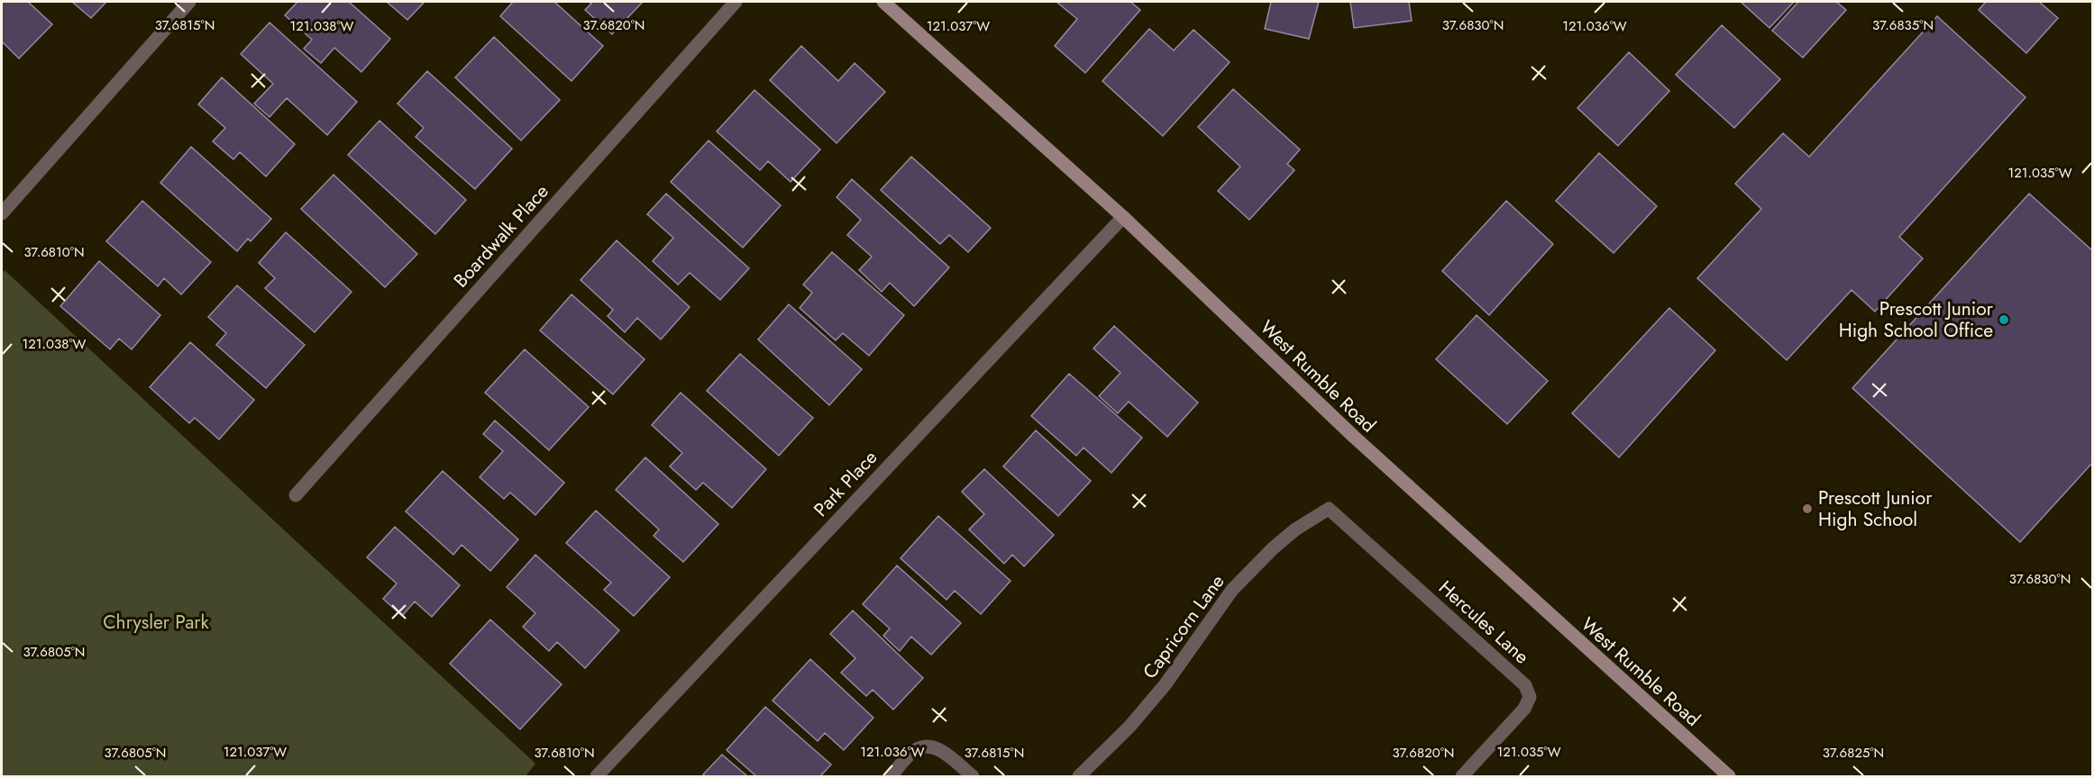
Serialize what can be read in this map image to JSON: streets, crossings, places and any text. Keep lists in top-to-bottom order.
{
  "streets": {
    "street": [
      "Boardwalk Place",
      "West Rumble Road",
      "Park Place",
      "Hercules Lane",
      "Capricorn Lane"
    ]
  },
  "crossings": [
    ["West Rumble Road", "Park Place"],
    ["Hercules Lane", "Capricorn Lane"]
  ],
  "parks": ["Chrysler Park"],
  "places": ["Prescott Junior High School Office", "Prescott Junior High School"],
  "coordinates": [
    "37.6830°N",
    "37.6815°N",
    "37.6820°N",
    "37.6835°N",
    "121.038°W",
    "121.037°W",
    "121.036°W",
    "121.035°W",
    "37.6810°N",
    "37.6805°N",
    "37.6825°N"
  ]
}
